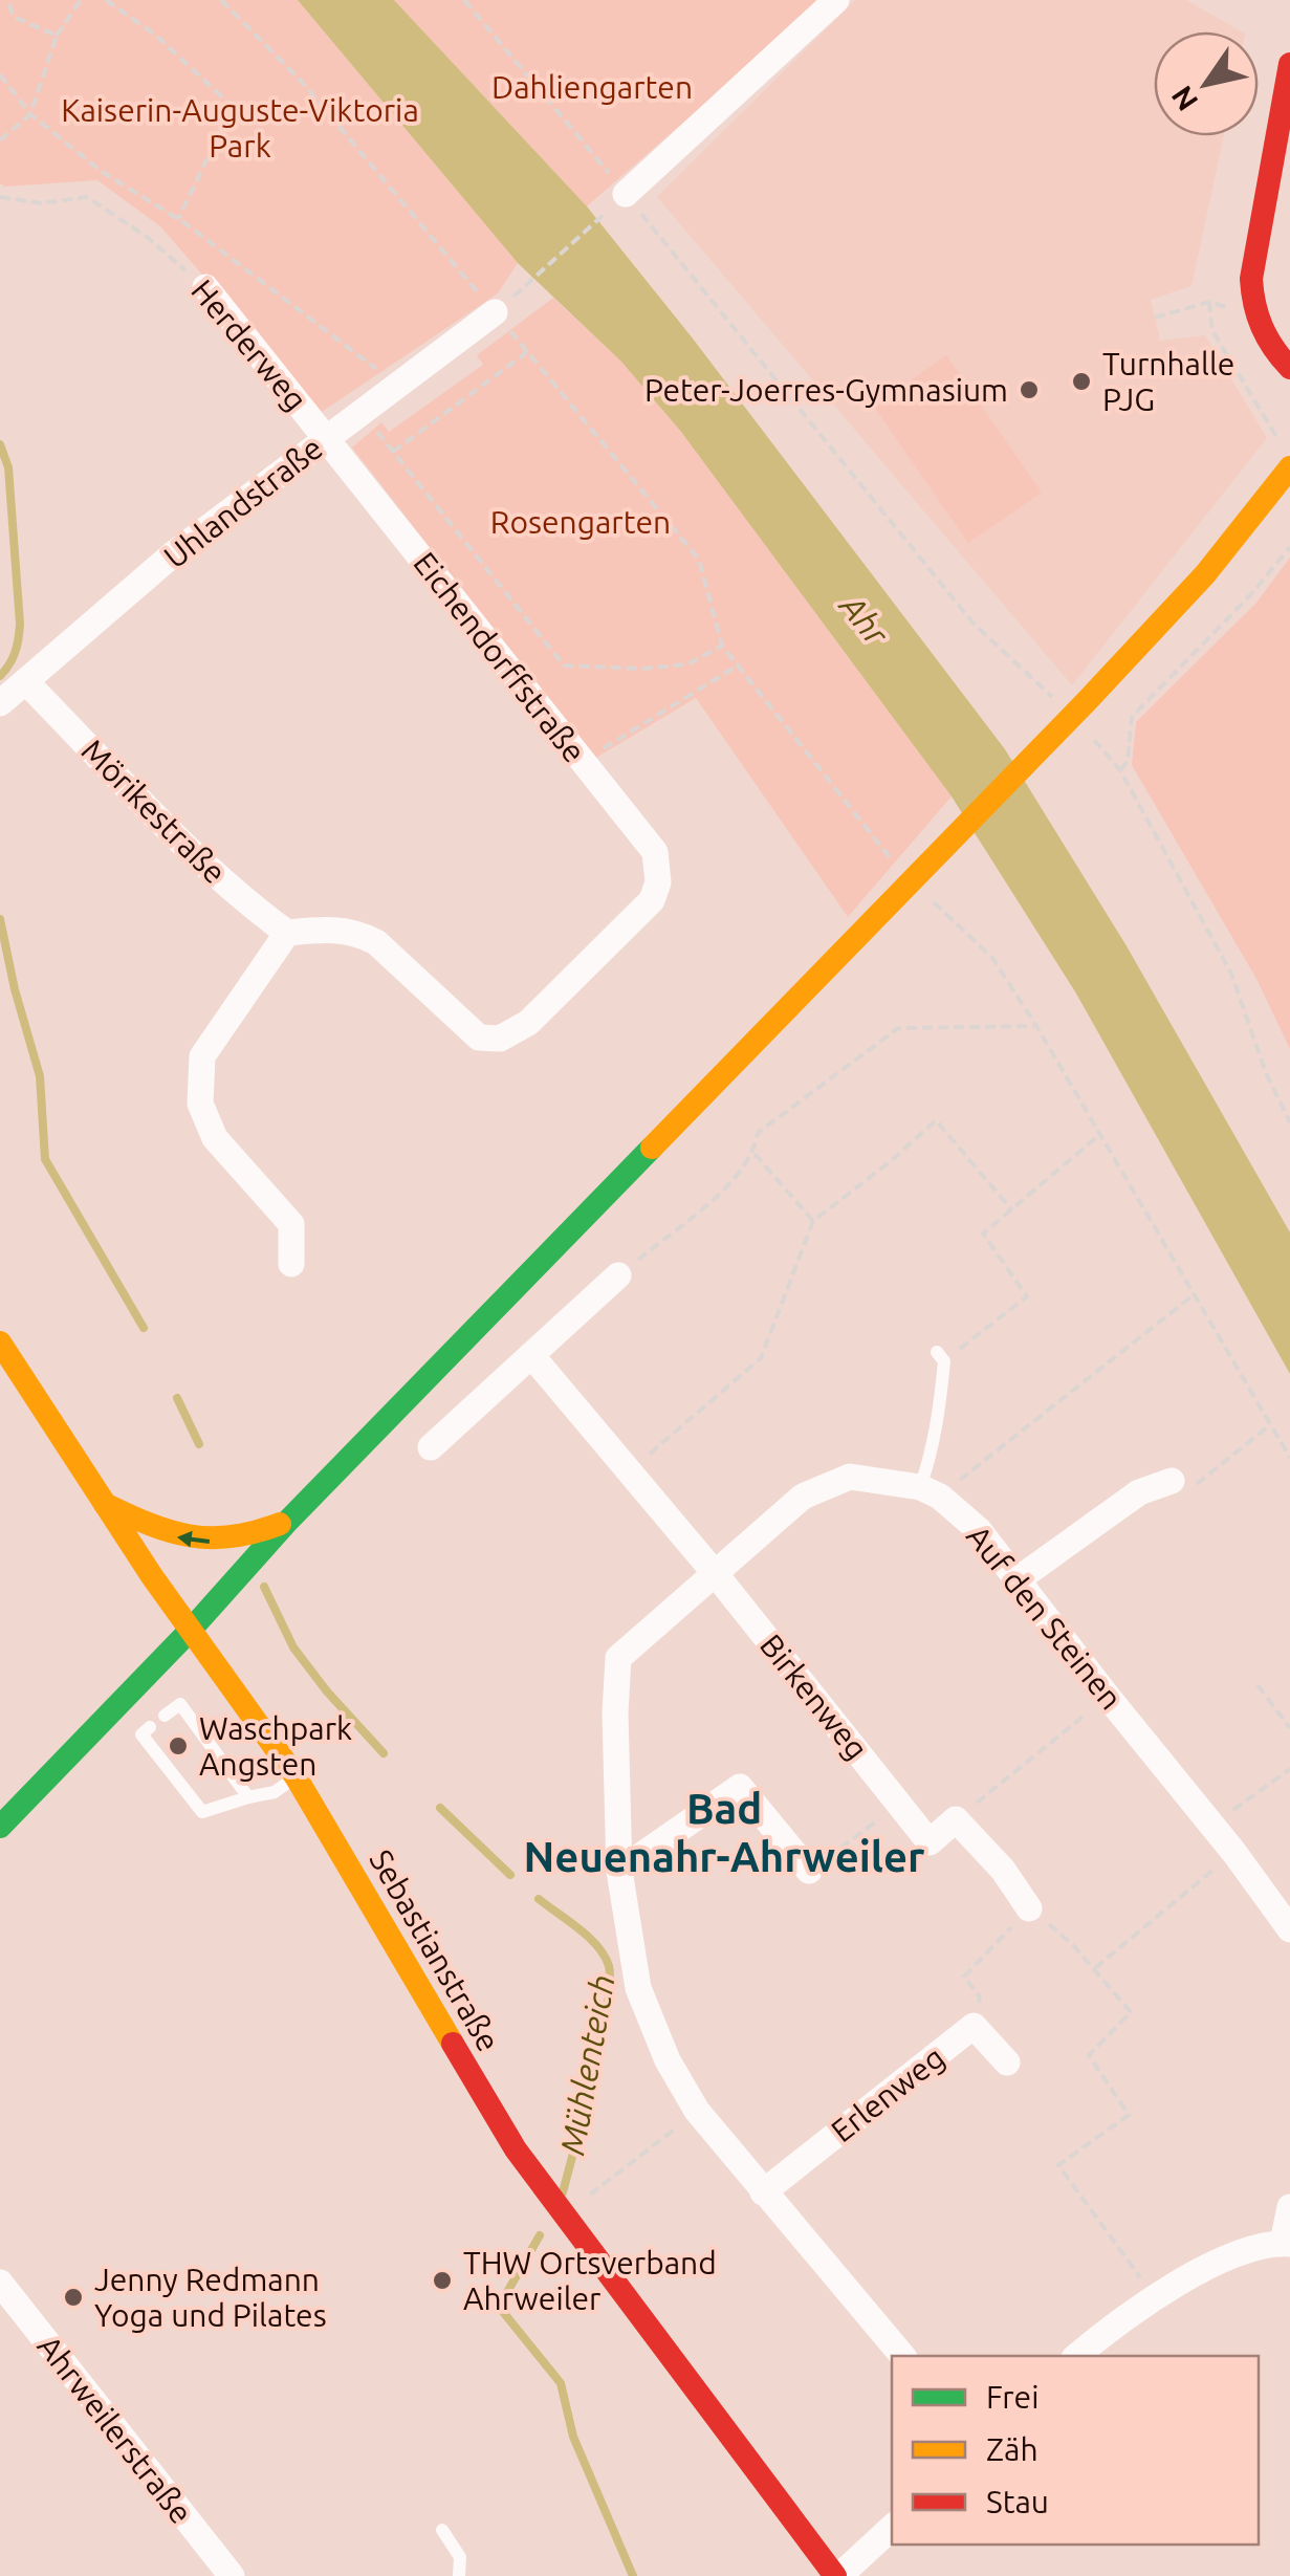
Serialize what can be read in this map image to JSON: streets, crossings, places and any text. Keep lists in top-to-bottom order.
{
  "streets": {
    "street": [
      "Herderweg",
      "Uhlandstraße",
      "Eichendorffstraße",
      "Mörikestraße",
      "Auf den Steinen",
      "Birkenweg",
      "Sebastianstraße",
      "Erlenweg",
      "Ahrweilerstraße"
    ]
  },
  "crossings": [
    ["Herderweg", "Uhlandstraße"],
    ["Herderweg", "Eichendorffstraße"],
    ["Uhlandstraße", "Eichendorffstraße"],
    ["Uhlandstraße", "Mörikestraße"],
    ["Eichendorffstraße", "Mörikestraße"]
  ],
  "districts": ["Bad Neuenahr-Ahrweiler"],
  "water": ["Ahr", "Mühlenteich"],
  "parks": ["Dahliengarten", "Kaiserin-Auguste-Viktoria Park", "Rosengarten"],
  "places": [
    "Turnhalle PJG",
    "Peter-Joerres-Gymnasium",
    "Waschpark Angsten",
    "THW Ortsverband Ahrweiler",
    "Jenny Redmann Yoga und Pilates"
  ],
  "legend": ["Frei", "Zäh", "Stau"],
  "north": "bottom left"
}
